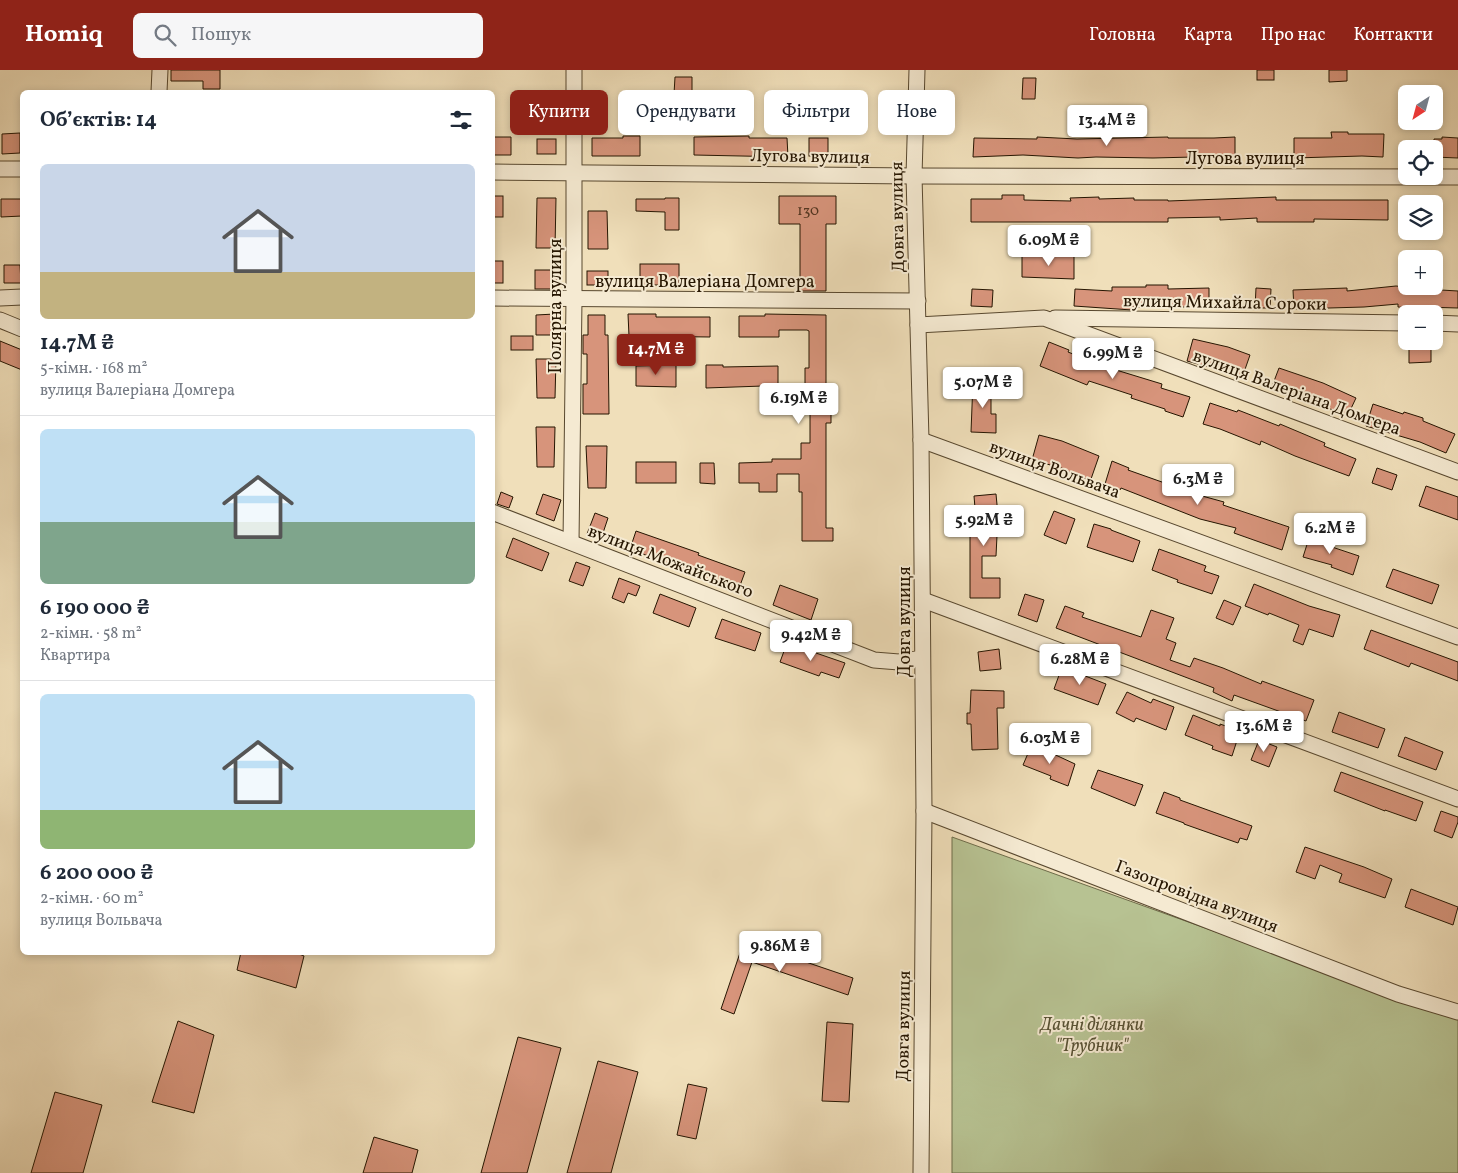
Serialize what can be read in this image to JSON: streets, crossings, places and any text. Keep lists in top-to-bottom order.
{
  "streets": {
    "street": [
      "Лугова вулиця",
      "Довга вулиця",
      "вулиця Валеріана Домгера",
      "вулиця Михайла Сороки",
      "Полярна вулиця",
      "вулиця Вольвача",
      "вулиця Можайського",
      "Газопровідна вулиця"
    ]
  },
  "crossings": [
    ["Лугова вулиця", "Довга вулиця"],
    ["Лугова вулиця", "Полярна вулиця"],
    ["Довга вулиця", "вулиця Валеріана Домгера"],
    ["Довга вулиця", "вулиця Вольвача"],
    ["Довга вулиця", "вулиця Можайського"],
    ["Довга вулиця", "Газопровідна вулиця"],
    ["вулиця Валеріана Домгера", "вулиця Михайла Сороки"],
    ["вулиця Валеріана Домгера", "Полярна вулиця"],
    ["Полярна вулиця", "вулиця Можайського"]
  ],
  "parks": ["Дачні ділянки \"Трубник\""],
  "house_numbers": ["130"],
  "north": "bottom left",
  "page": {
    "header": "Homiq",
    "search": "Пошук",
    "nav": [
      "Головна",
      "Карта",
      "Про нас",
      "Контакти"
    ],
    "map_buttons": ["+", "−"],
    "chip": [
      "Купити",
      "Орендувати",
      "Фільтри",
      "Нове"
    ],
    "heading": "Об’єктів: 14",
    "price": [
      "13.4M ₴",
      "6.09M ₴",
      "14.7M ₴",
      "6.99M ₴",
      "5.07M ₴",
      "6.19M ₴",
      "6.3M ₴",
      "5.92M ₴",
      "6.2M ₴",
      "9.42M ₴",
      "6.28M ₴",
      "13.6M ₴",
      "6.03M ₴",
      "9.86M ₴"
    ],
    "list": [
      {
        "name": "14.7M ₴",
        "note": "5-кімн. · 168 m² · вулиця Валеріана Домгера"
      },
      {
        "name": "6 190 000 ₴",
        "note": "2-кімн. · 58 m² · Квартира"
      },
      {
        "name": "6 200 000 ₴",
        "note": "2-кімн. · 60 m² · вулиця Вольвача"
      }
    ]
  }
}
